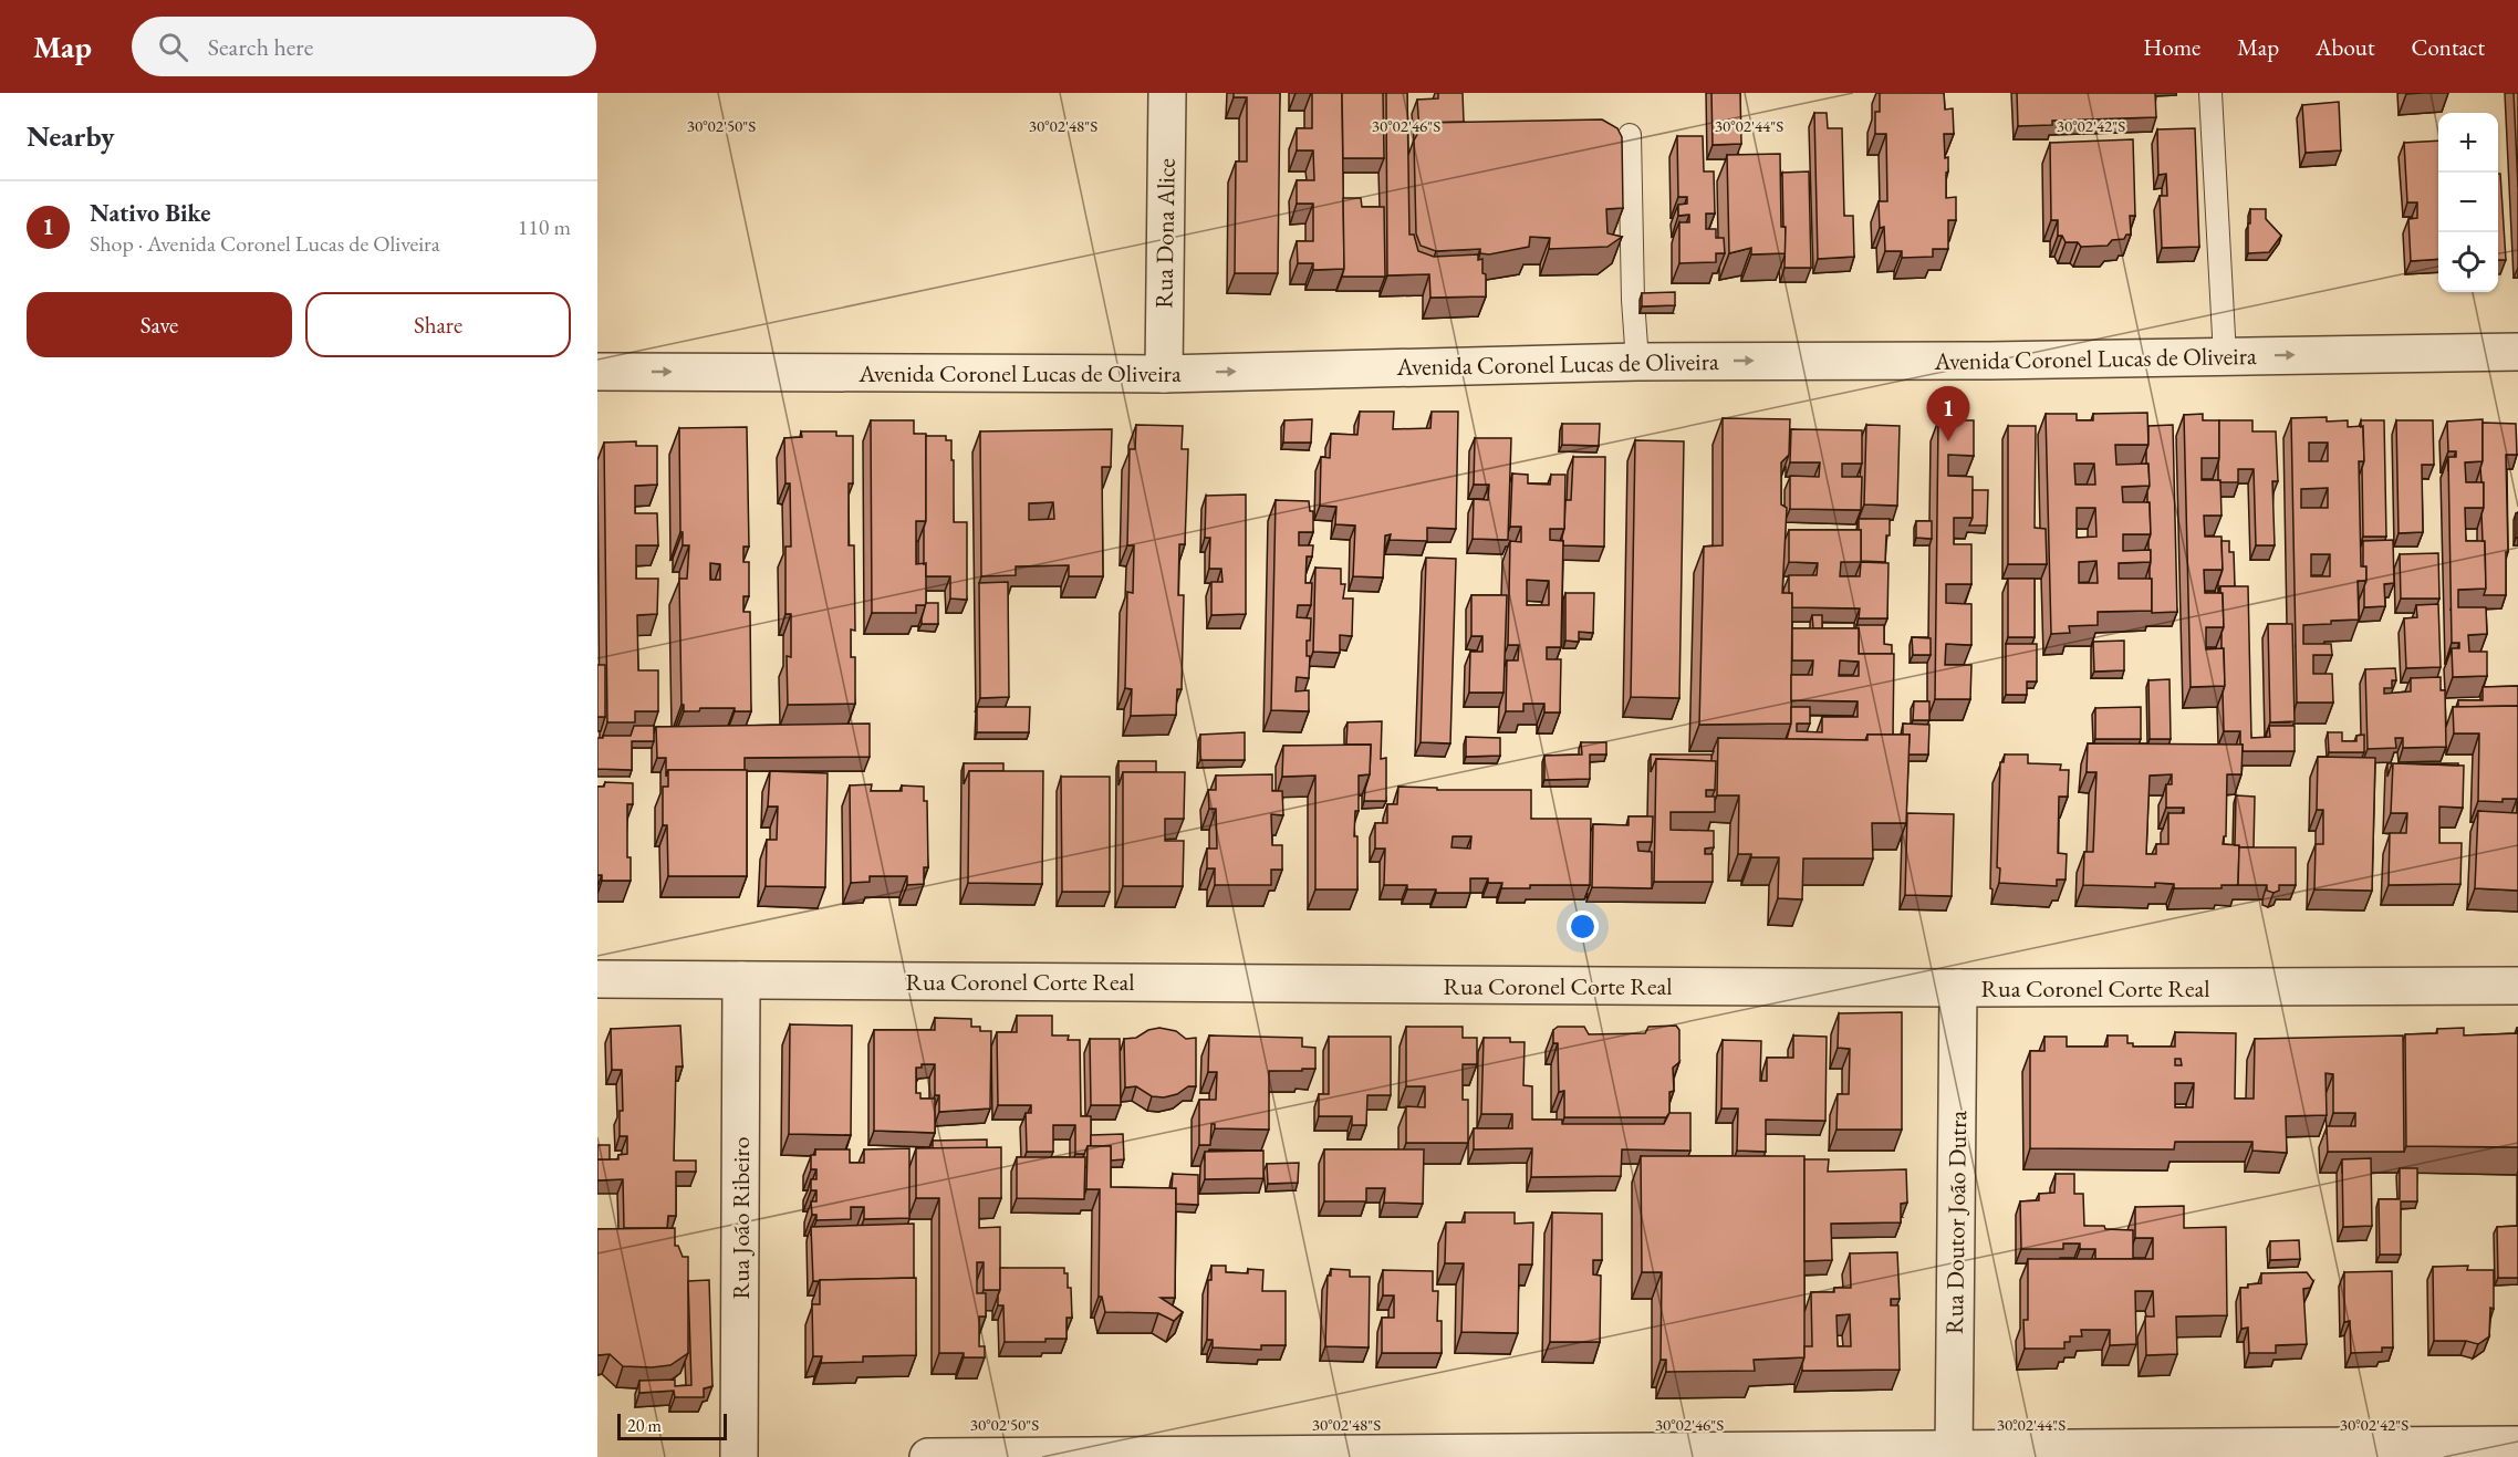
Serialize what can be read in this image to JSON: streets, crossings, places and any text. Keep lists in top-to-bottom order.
{
  "streets": {
    "street": [
      "Rua Dona Alice",
      "Avenida Coronel Lucas de Oliveira",
      "Rua Coronel Corte Real",
      "Rua João Ribeiro",
      "Rua Doutor João Dutra"
    ]
  },
  "crossings": [
    ["Rua Dona Alice", "Avenida Coronel Lucas de Oliveira"],
    ["Rua Coronel Corte Real", "Rua João Ribeiro"],
    ["Rua Coronel Corte Real", "Rua Doutor João Dutra"]
  ],
  "one_way": ["Avenida Coronel Lucas de Oliveira"],
  "scale_bar": "20 m",
  "page": {
    "header": "Map",
    "search": "Search here",
    "nav": [
      "Home",
      "Map",
      "About",
      "Contact"
    ],
    "heading": "Nearby",
    "map_buttons": ["+", "−"],
    "list": [
      {
        "mark": "1",
        "name": "Nativo Bike",
        "note": "Shop · Avenida Coronel Lucas de Oliveira",
        "value": "110 m"
      }
    ],
    "buttons": ["Save", "Share"],
    "pins": "1",
    "scale": "20 m"
  },
  "coordinates": [
    "30°02'50\"S",
    "30°02'48\"S",
    "30°02'46\"S",
    "30°02'44\"S",
    "30°02'42\"S"
  ]
}
